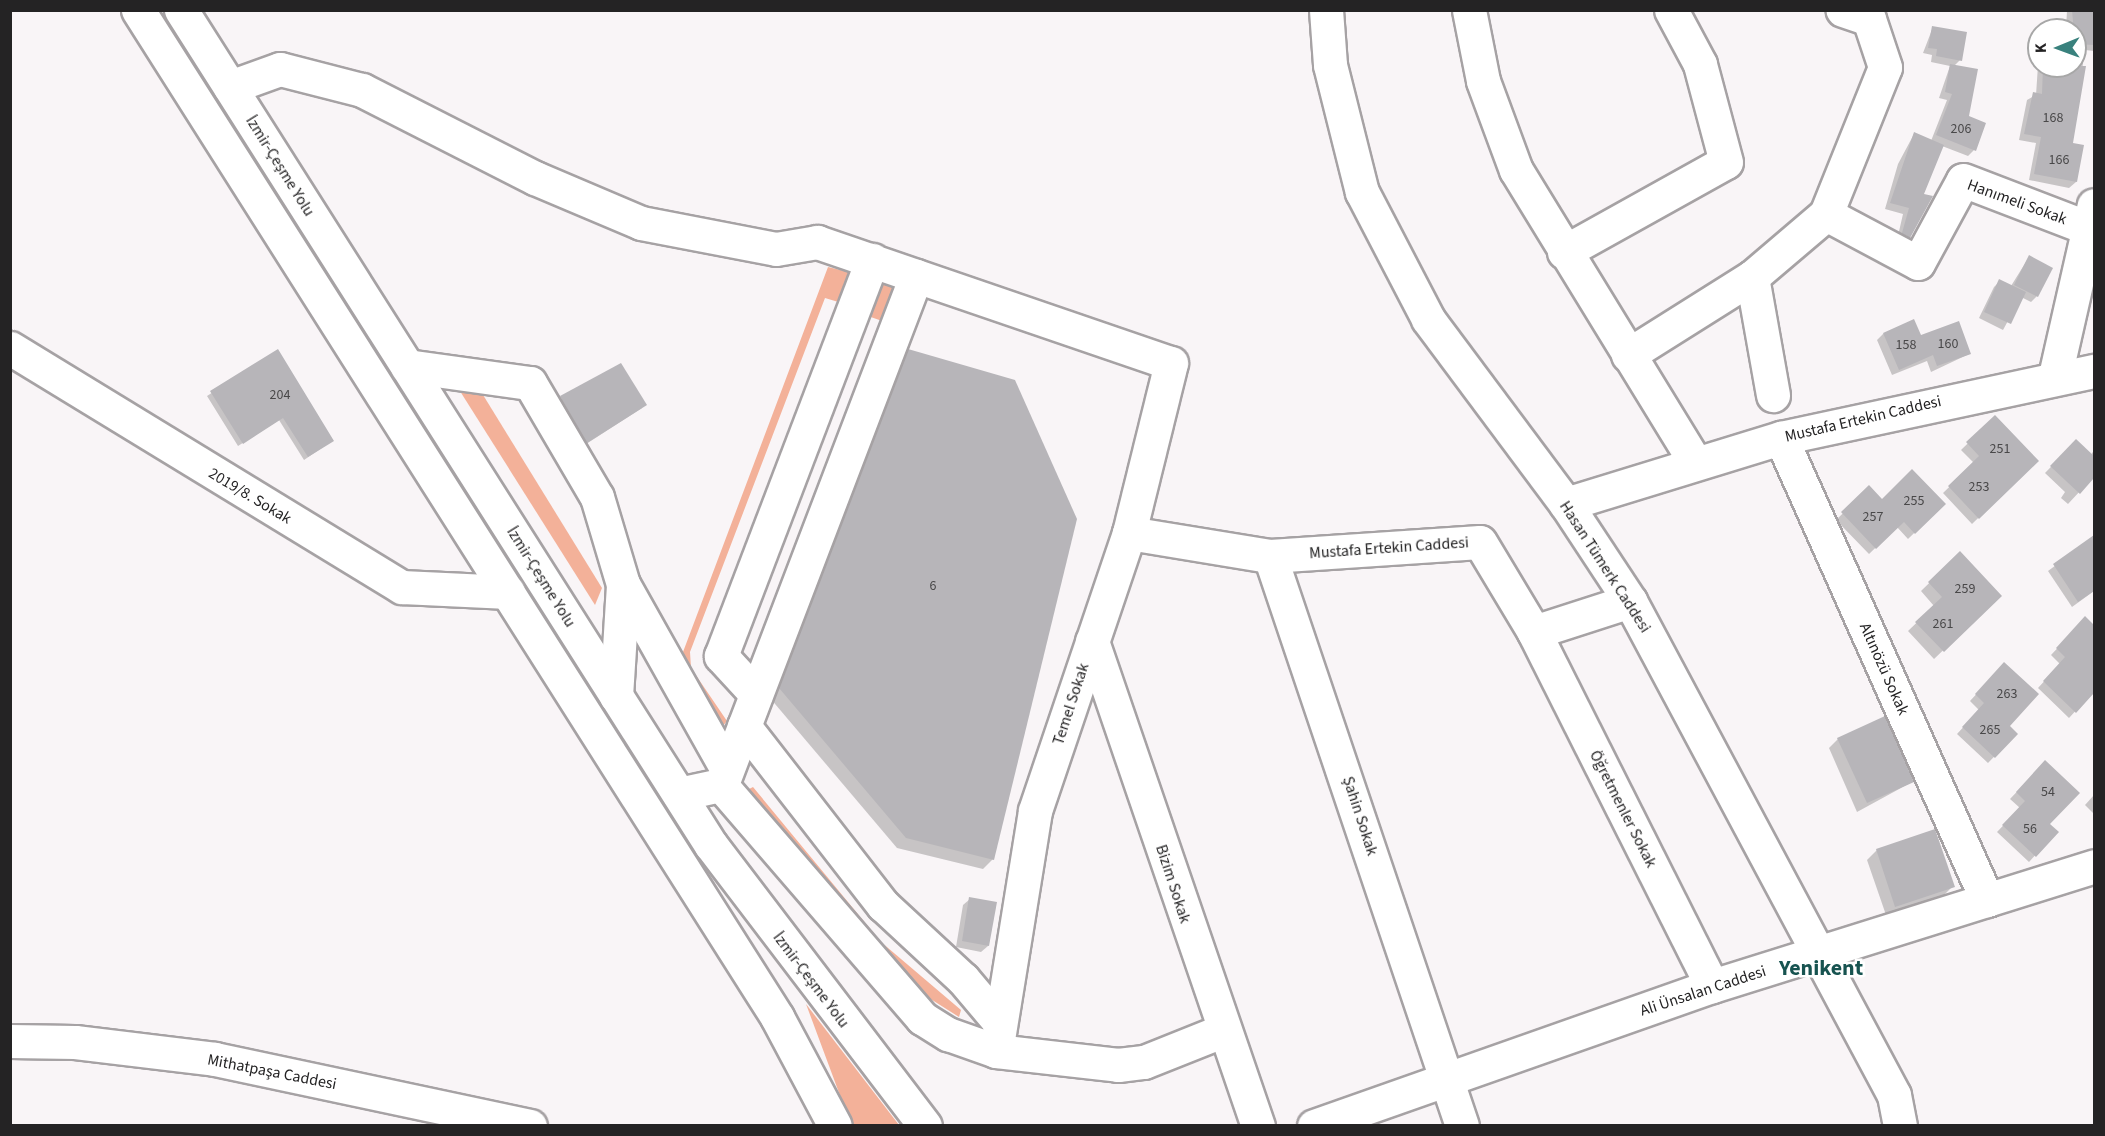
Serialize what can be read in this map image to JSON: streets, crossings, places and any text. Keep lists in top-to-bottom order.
{
  "streets": {
    "main road": [
      "İzmir-Çeşme Yolu",
      "Hanımeli Sokak",
      "Mustafa Ertekin Caddesi",
      "2019/8. Sokak",
      "Hasan Tümerk Caddesi",
      "Altınözü Sokak",
      "Temel Sokak",
      "Öğretmenler Sokak",
      "Şahin Sokak",
      "Bizim Sokak",
      "Ali Ünsalan Caddesi",
      "Mithatpaşa Caddesi"
    ]
  },
  "crossings": [
    ["Mustafa Ertekin Caddesi", "Hasan Tümerk Caddesi"],
    ["Mustafa Ertekin Caddesi", "Altınözü Sokak"],
    ["Mustafa Ertekin Caddesi", "Temel Sokak"],
    ["Mustafa Ertekin Caddesi", "Öğretmenler Sokak"],
    ["Mustafa Ertekin Caddesi", "Şahin Sokak"],
    ["Hasan Tümerk Caddesi", "Ali Ünsalan Caddesi"],
    ["Altınözü Sokak", "Ali Ünsalan Caddesi"],
    ["Temel Sokak", "Bizim Sokak"],
    ["Öğretmenler Sokak", "Ali Ünsalan Caddesi"],
    ["Şahin Sokak", "Ali Ünsalan Caddesi"]
  ],
  "districts": ["Yenikent"],
  "house_numbers": [
    "168",
    "206",
    "166",
    "160",
    "158",
    "204",
    "251",
    "253",
    "255",
    "257",
    "6",
    "259",
    "261",
    "263",
    "265",
    "54",
    "56"
  ],
  "north": "left"
}
